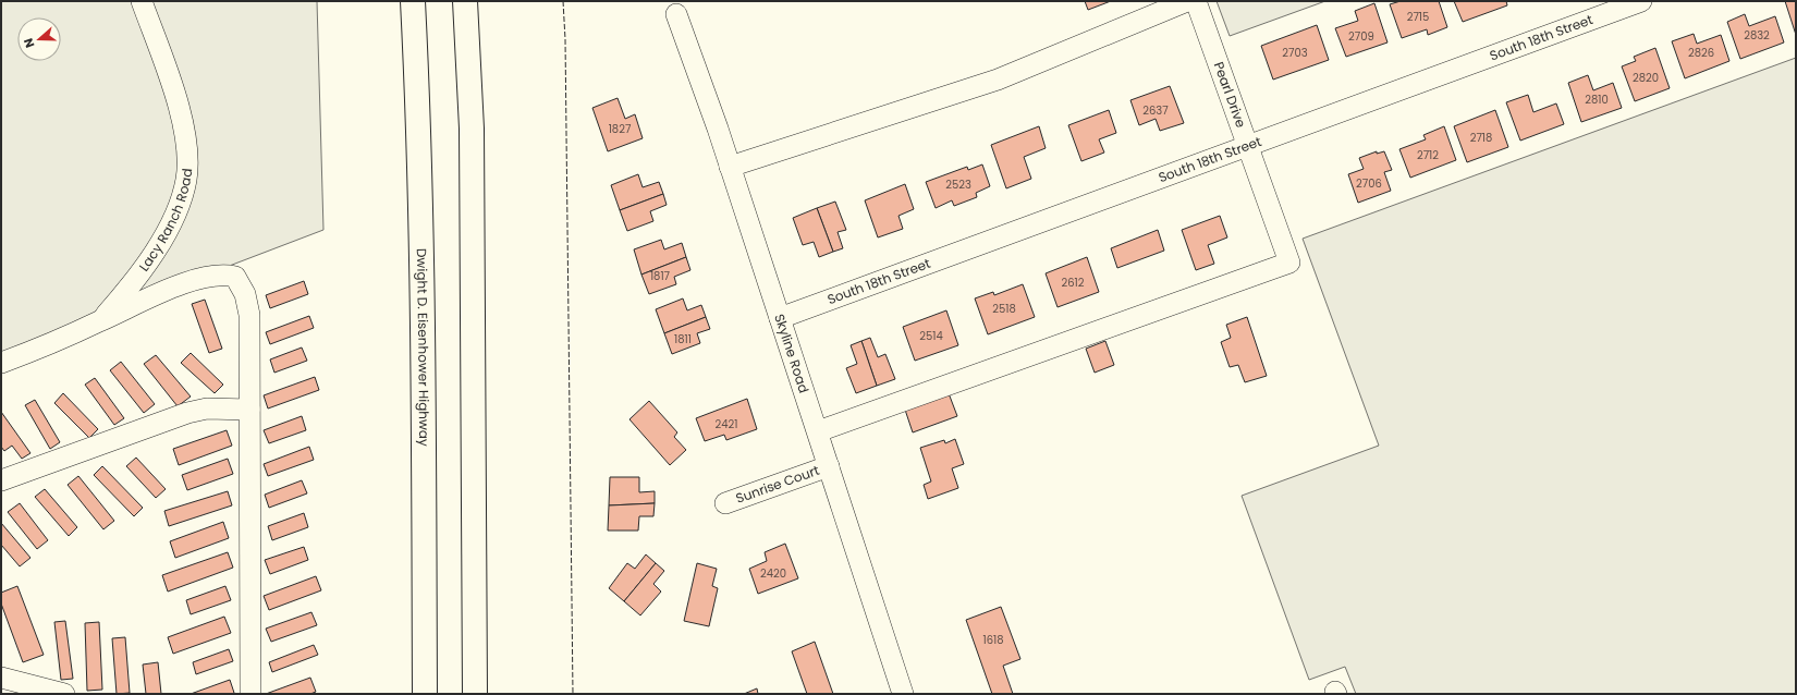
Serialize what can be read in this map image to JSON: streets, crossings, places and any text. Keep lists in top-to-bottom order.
{
  "streets": {
    "highway": ["Dwight D. Eisenhower Highway"],
    "street": [
      "South 18th Street",
      "Pearl Drive",
      "Lacy Ranch Road",
      "Skyline Road",
      "Sunrise Court"
    ]
  },
  "crossings": [
    ["South 18th Street", "Pearl Drive"],
    ["South 18th Street", "Skyline Road"],
    ["Pearl Drive", "Skyline Road"],
    ["Skyline Road", "Sunrise Court"]
  ],
  "house_numbers": [
    "2715",
    "2832",
    "2709",
    "2703",
    "2826",
    "2820",
    "2810",
    "2637",
    "1827",
    "2718",
    "2712",
    "2706",
    "2523",
    "1817",
    "2612",
    "2518",
    "2514",
    "1811",
    "2421",
    "2420",
    "1618"
  ],
  "north": "left"
}
